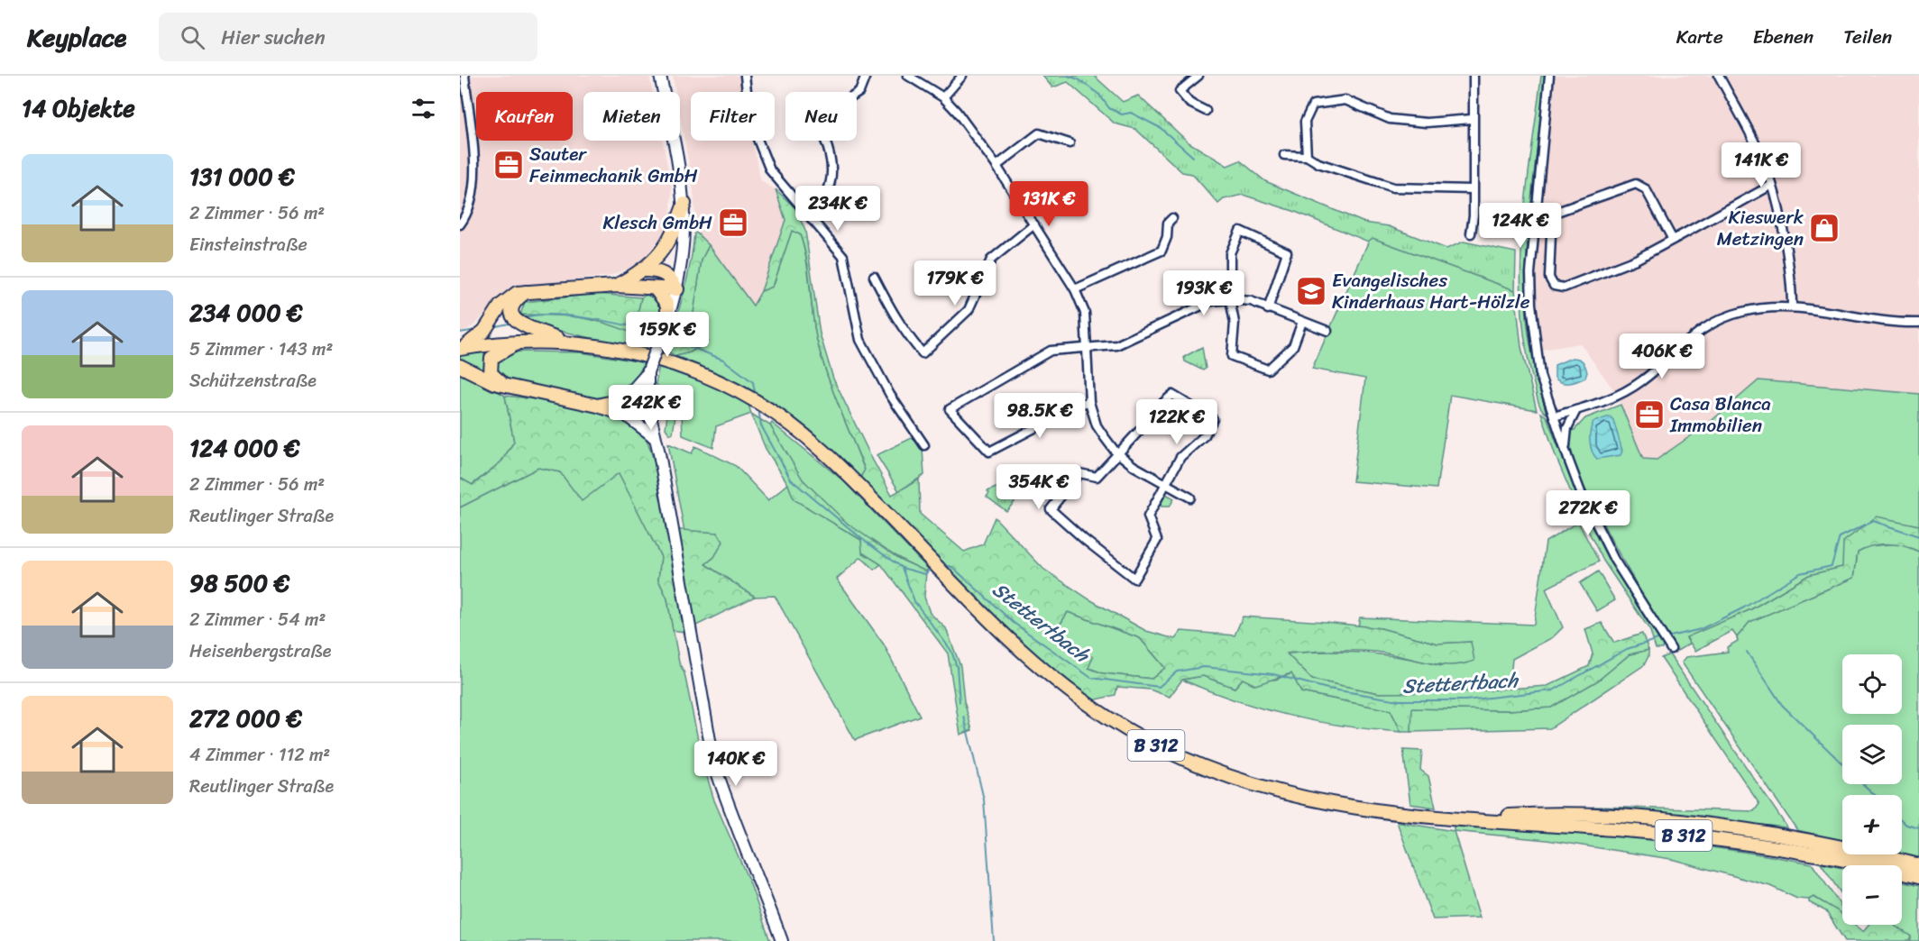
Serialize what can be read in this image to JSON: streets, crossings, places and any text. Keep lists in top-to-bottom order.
{
  "streets": {
    "highway": ["B 312"]
  },
  "water": ["Stettertbach"],
  "places": {
    "office": ["Sauter Feinmechanik GmbH", "Klesch GmbH", "Casa Blanca Immobilien"],
    "shop": ["Kieswerk Metzingen"],
    "school or university": ["Evangelisches Kinderhaus Hart-Hölzle"]
  },
  "page": {
    "header": "Keyplace",
    "search": "Hier suchen",
    "nav": ["Karte", "Ebenen", "Teilen"],
    "heading": "14 Objekte",
    "chip": [
      "Kaufen",
      "Mieten",
      "Filter",
      "Neu"
    ],
    "list": [
      {
        "name": "131 000 €",
        "note": "2 Zimmer · 56 m² · Einsteinstraße"
      },
      {
        "name": "234 000 €",
        "note": "5 Zimmer · 143 m² · Schützenstraße"
      },
      {
        "name": "124 000 €",
        "note": "2 Zimmer · 56 m² · Reutlinger Straße"
      },
      {
        "name": "98 500 €",
        "note": "2 Zimmer · 54 m² · Heisenbergstraße"
      },
      {
        "name": "272 000 €",
        "note": "4 Zimmer · 112 m² · Reutlinger Straße"
      }
    ],
    "price": [
      "141K €",
      "131K €",
      "234K €",
      "124K €",
      "179K €",
      "193K €",
      "159K €",
      "406K €",
      "242K €",
      "98.5K €",
      "122K €",
      "354K €",
      "272K €",
      "140K €"
    ],
    "map_buttons": ["+", "−"]
  }
}
